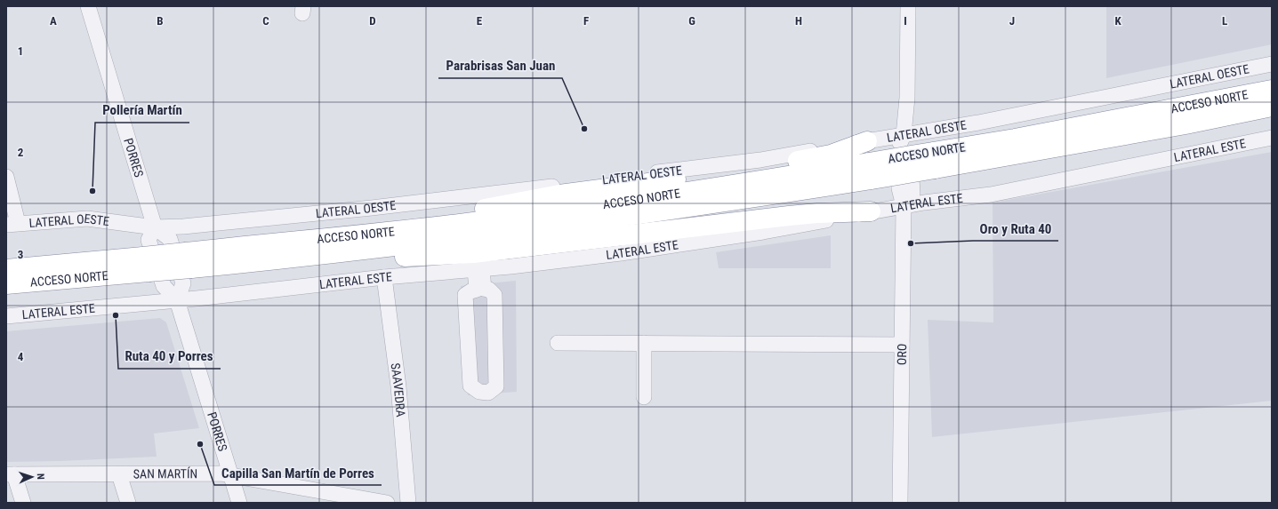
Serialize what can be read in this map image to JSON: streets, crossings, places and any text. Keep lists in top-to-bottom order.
{
  "streets": {
    "highway": ["ACCESO NORTE"],
    "street": [
      "LATERAL OESTE",
      "LATERAL ESTE",
      "PORRES",
      "ORO",
      "SAAVEDRA",
      "SAN MARTÍN"
    ]
  },
  "crossings": [
    ["LATERAL OESTE", "PORRES"],
    ["LATERAL OESTE", "ORO"],
    ["LATERAL ESTE", "PORRES"],
    ["LATERAL ESTE", "ORO"],
    ["LATERAL ESTE", "SAAVEDRA"],
    ["PORRES", "SAN MARTÍN"]
  ],
  "places": [
    "Parabrisas San Juan",
    "Pollería Martín",
    "Oro y Ruta 40",
    "Ruta 40 y Porres",
    "Capilla San Martín de Porres"
  ],
  "north": "right",
  "grid": {
    "columns": [
      "A",
      "B",
      "C",
      "D",
      "E",
      "F",
      "G",
      "H",
      "I",
      "J",
      "K",
      "L"
    ],
    "rows": [
      "1",
      "2",
      "3",
      "4"
    ]
  }
}
